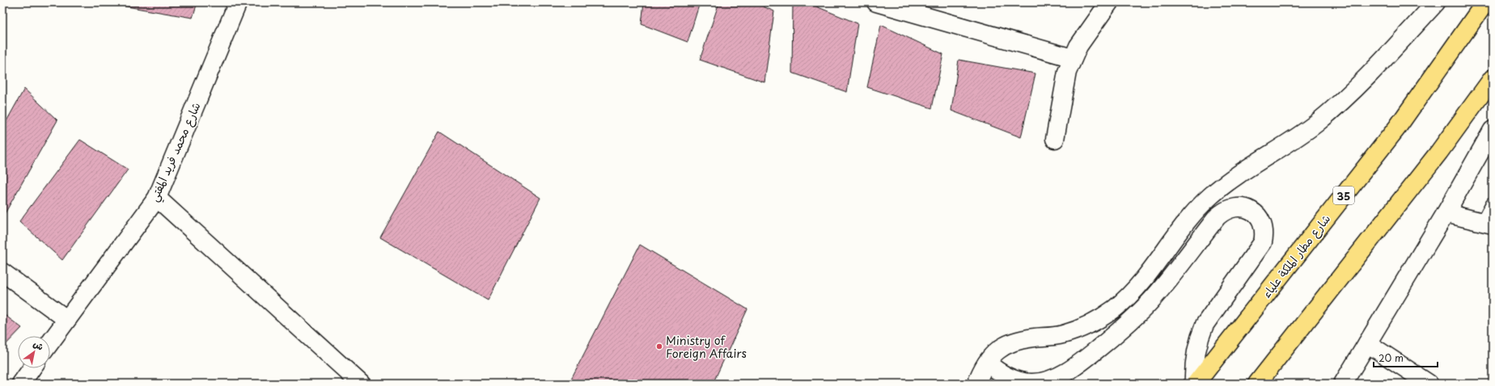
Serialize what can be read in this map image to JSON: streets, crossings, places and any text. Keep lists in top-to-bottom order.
{
  "streets": {
    "highway": ["35", "شارع مطار الملكة علياء"],
    "street": ["شارع محمد فريد المفتي"]
  },
  "places": ["Ministry of Foreign Affairs"],
  "scale_bar": "20 m",
  "north": "top right"
}
